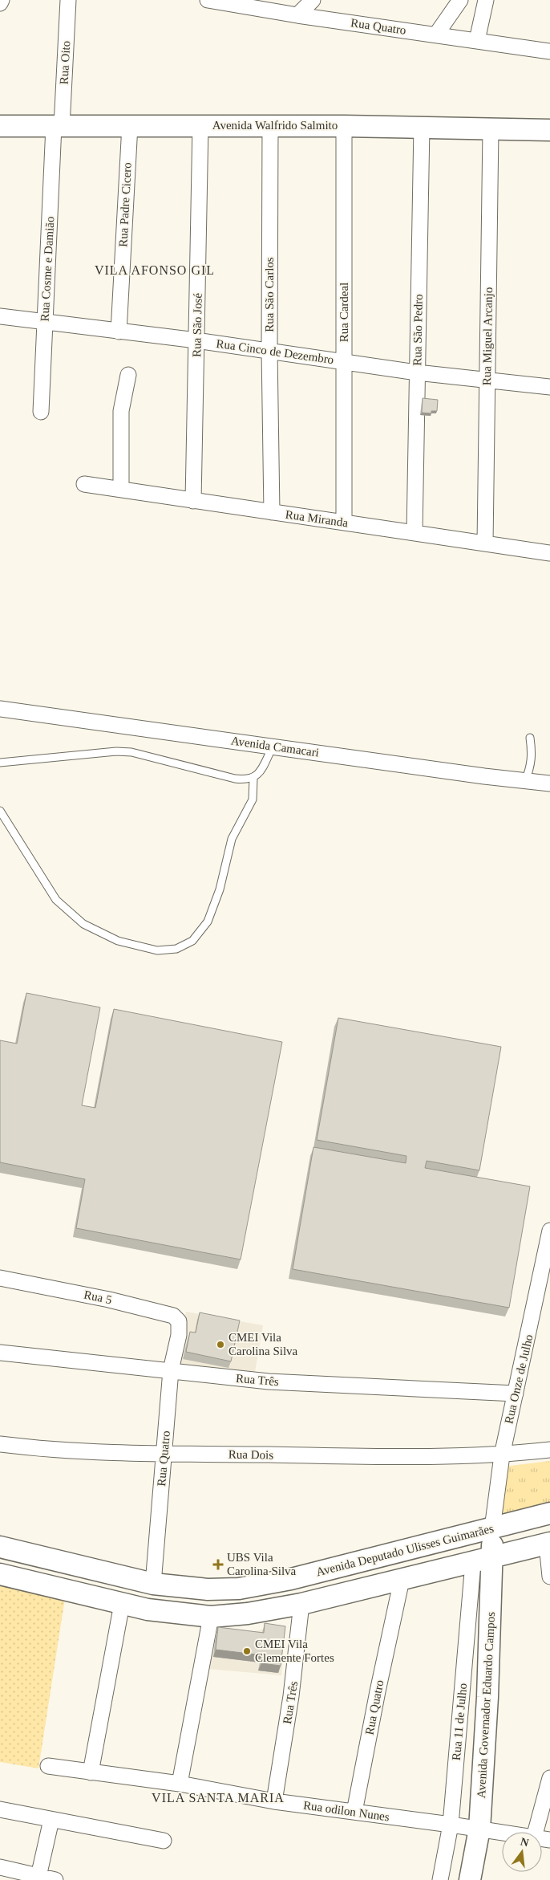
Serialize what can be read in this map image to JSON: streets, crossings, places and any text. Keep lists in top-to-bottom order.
{
  "streets": {
    "street": [
      "Rua Quatro",
      "Rua Oito",
      "Avenida Walfrido Salmito",
      "Rua Padre Cicero",
      "Rua Cosme e Damião",
      "Rua São Carlos",
      "Rua Cardeal",
      "Rua São José",
      "Rua São Pedro",
      "Rua Miguel Arcanjo",
      "Rua Cinco de Dezembro",
      "Rua Miranda",
      "Avenida Camacari",
      "Rua 5",
      "Rua Onze de Julho",
      "Rua Três",
      "Rua Dois",
      "Avenida Deputado Ulisses Guimarães",
      "Avenida Governador Eduardo Campos",
      "Rua 11 de Julho",
      "Rua odilon Nunes"
    ]
  },
  "crossings": [
    ["Rua Quatro", "Rua 5"],
    ["Rua Quatro", "Rua Três"],
    ["Rua Quatro", "Rua Dois"],
    ["Rua Quatro", "Avenida Deputado Ulisses Guimarães"],
    ["Rua Quatro", "Rua odilon Nunes"],
    ["Rua Oito", "Avenida Walfrido Salmito"],
    ["Rua Oito", "Rua Cosme e Damião"],
    ["Avenida Walfrido Salmito", "Rua Padre Cicero"],
    ["Avenida Walfrido Salmito", "Rua Cosme e Damião"],
    ["Avenida Walfrido Salmito", "Rua São Carlos"],
    ["Avenida Walfrido Salmito", "Rua Cardeal"],
    ["Avenida Walfrido Salmito", "Rua São José"],
    ["Avenida Walfrido Salmito", "Rua São Pedro"],
    ["Avenida Walfrido Salmito", "Rua Miguel Arcanjo"],
    ["Rua Padre Cicero", "Rua Cinco de Dezembro"],
    ["Rua Cosme e Damião", "Rua Cinco de Dezembro"],
    ["Rua São Carlos", "Rua Cinco de Dezembro"],
    ["Rua São Carlos", "Rua Miranda"],
    ["Rua Cardeal", "Rua Cinco de Dezembro"],
    ["Rua Cardeal", "Rua Miranda"],
    ["Rua São José", "Rua Cinco de Dezembro"],
    ["Rua São José", "Rua Miranda"],
    ["Rua São Pedro", "Rua Cinco de Dezembro"],
    ["Rua São Pedro", "Rua Miranda"],
    ["Rua Miguel Arcanjo", "Rua Cinco de Dezembro"],
    ["Rua Miguel Arcanjo", "Rua Miranda"],
    ["Rua Onze de Julho", "Rua Três"],
    ["Rua Onze de Julho", "Rua Dois"],
    ["Rua Onze de Julho", "Avenida Deputado Ulisses Guimarães"],
    ["Rua Onze de Julho", "Avenida Governador Eduardo Campos"],
    ["Rua Três", "Rua odilon Nunes"],
    ["Avenida Deputado Ulisses Guimarães", "Avenida Governador Eduardo Campos"],
    ["Avenida Governador Eduardo Campos", "Rua 11 de Julho"],
    ["Avenida Governador Eduardo Campos", "Rua odilon Nunes"],
    ["Rua 11 de Julho", "Rua odilon Nunes"]
  ],
  "districts": ["VILA AFONSO GIL", "VILA SANTA MARIA"],
  "places": {
    "other": ["CMEI Vila Carolina Silva", "CMEI Vila Clemente Fortes"],
    "health": ["UBS Vila Carolina Silva"]
  },
  "north": "top"
}
